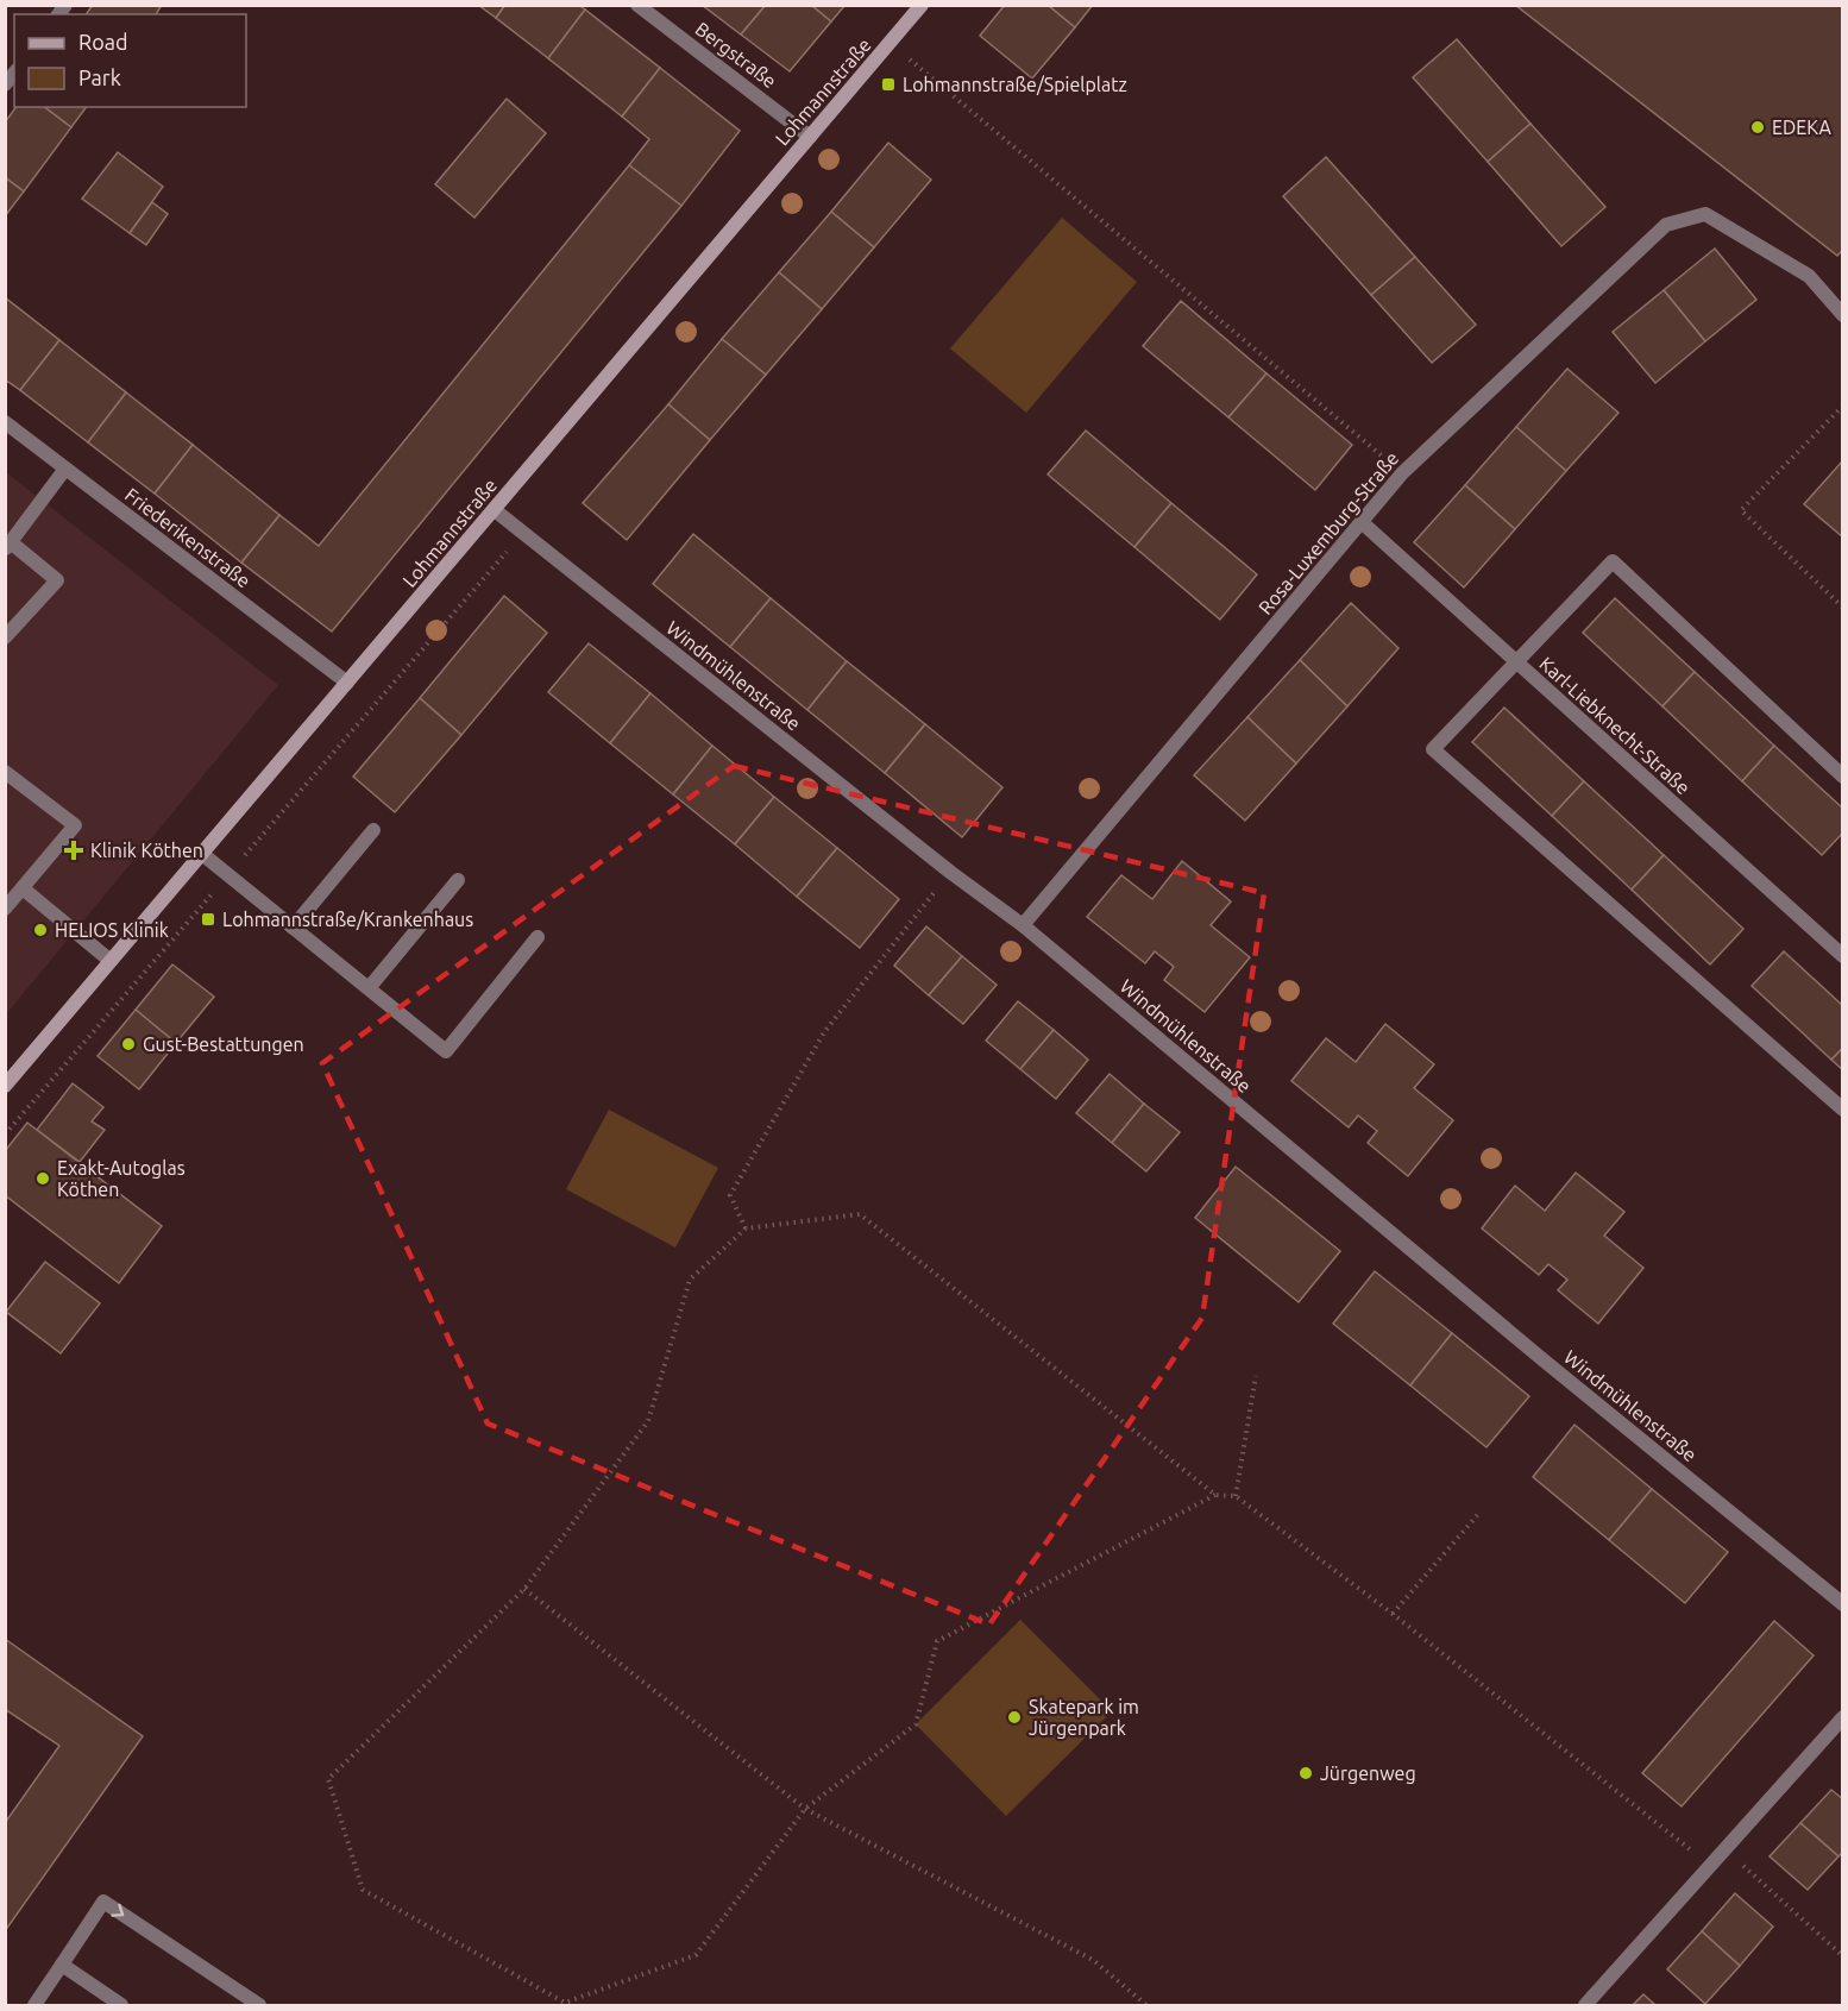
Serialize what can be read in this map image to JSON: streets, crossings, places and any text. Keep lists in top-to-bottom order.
{
  "streets": {
    "main road": ["Lohmannstraße"],
    "street": [
      "Bergstraße",
      "Rosa-Luxemburg-Straße",
      "Friederikenstraße",
      "Windmühlenstraße",
      "Karl-Liebknecht-Straße"
    ]
  },
  "crossings": [
    ["Bergstraße", "Lohmannstraße"],
    ["Lohmannstraße", "Friederikenstraße"],
    ["Lohmannstraße", "Windmühlenstraße"],
    ["Rosa-Luxemburg-Straße", "Windmühlenstraße"],
    ["Rosa-Luxemburg-Straße", "Karl-Liebknecht-Straße"]
  ],
  "places": {
    "transit": ["Lohmannstraße/Spielplatz", "Lohmannstraße/Krankenhaus"],
    "other": [
      "EDEKA",
      "HELIOS Klinik",
      "Gust-Bestattungen",
      "Exakt-Autoglas Köthen",
      "Skatepark im Jürgenpark",
      "Jürgenweg"
    ],
    "health": ["Klinik Köthen"]
  },
  "legend": ["Road", "Park"]
}
